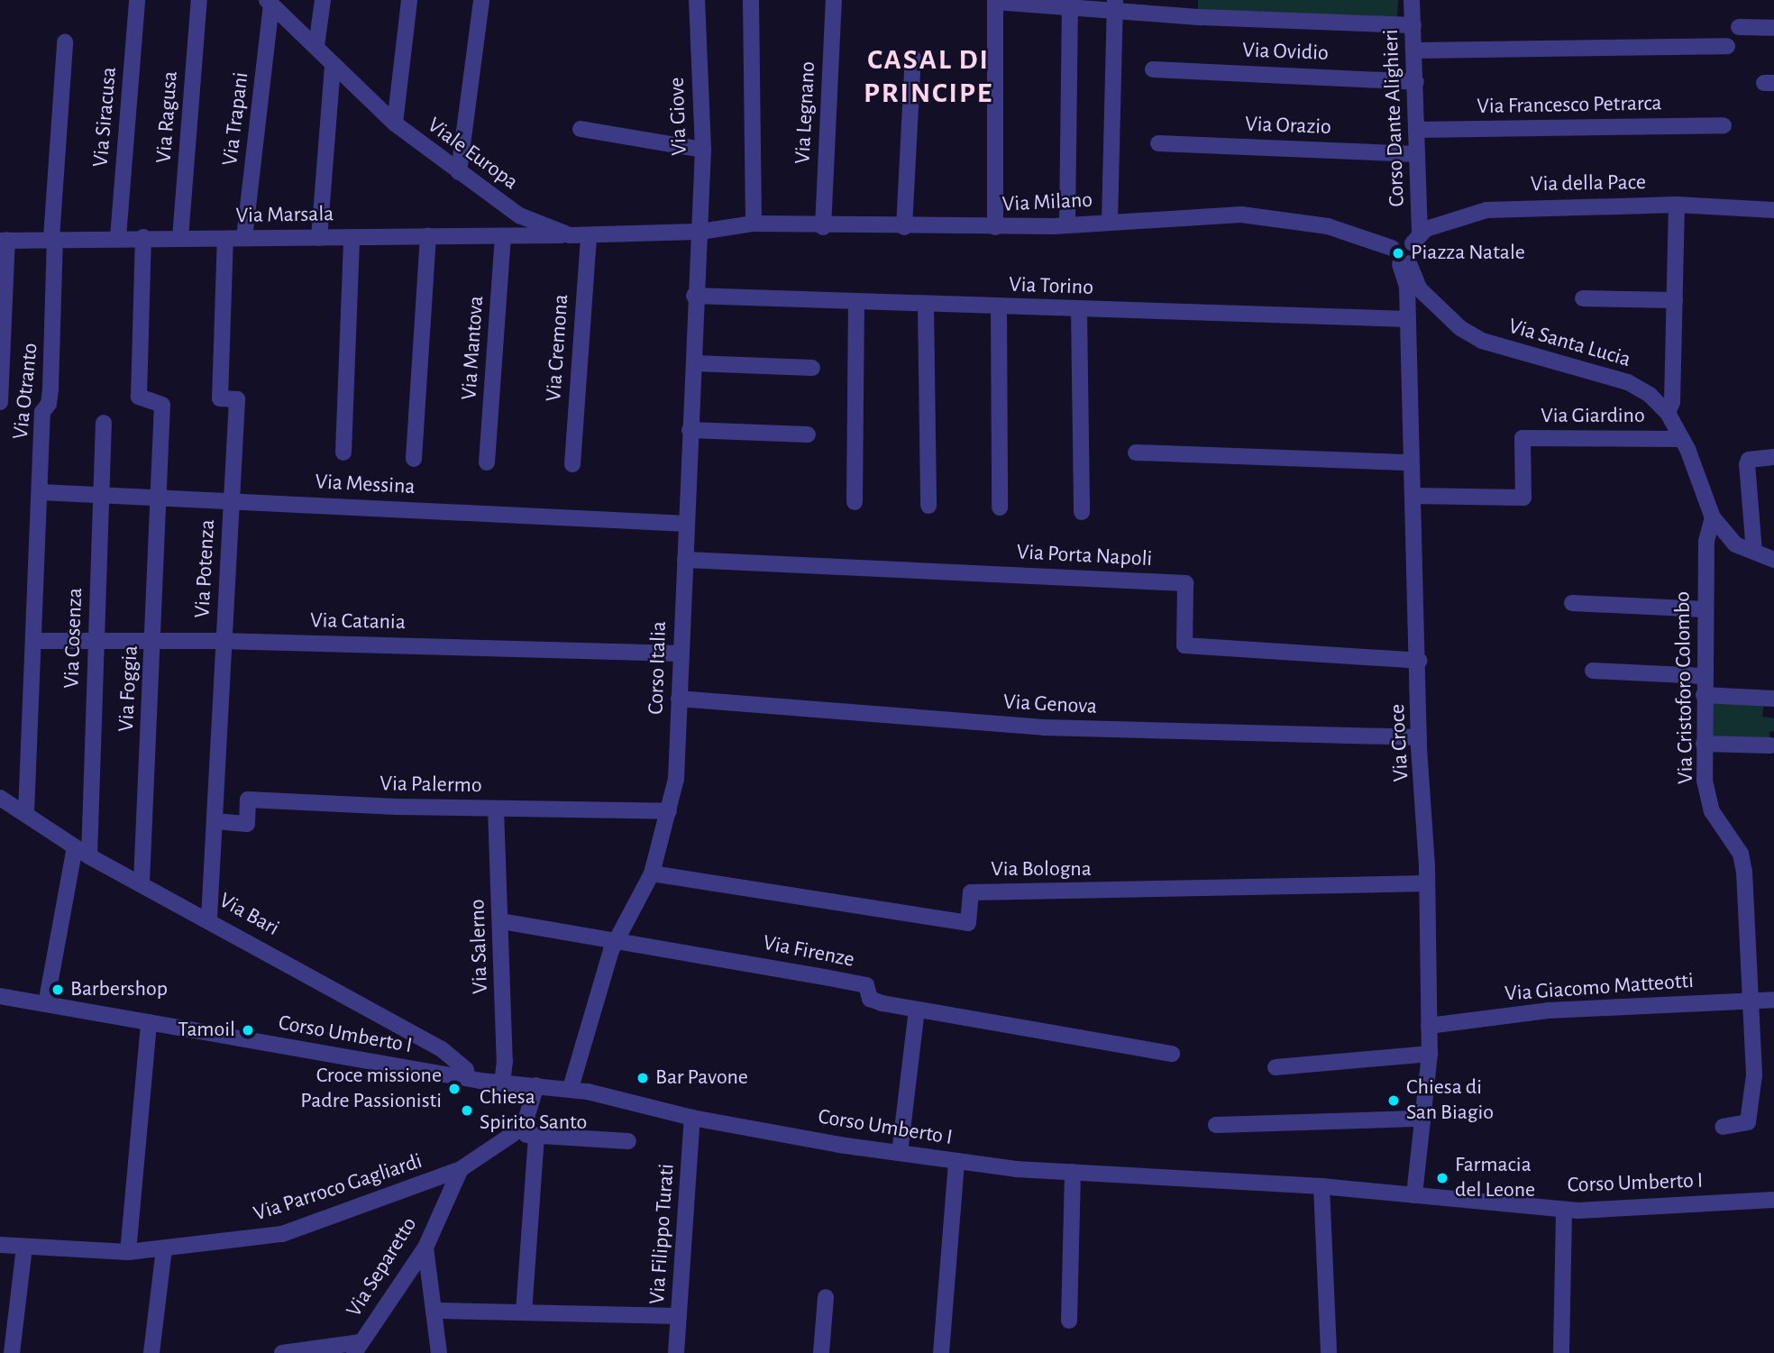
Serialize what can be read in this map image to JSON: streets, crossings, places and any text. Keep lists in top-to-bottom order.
{
  "streets": {
    "street": [
      "Via Ovidio",
      "Via Francesco Petrarca",
      "Via Legnano",
      "Via Giove",
      "Via Siracusa",
      "Via Ragusa",
      "Corso Dante Alighieri",
      "Via Trapani",
      "Via Orazio",
      "Viale Europa",
      "Via della Pace",
      "Via Milano",
      "Via Marsala",
      "Via Torino",
      "Via Santa Lucia",
      "Via Mantova",
      "Via Cremona",
      "Via Otranto",
      "Via Giardino",
      "Via Messina",
      "Via Porta Napoli",
      "Via Potenza",
      "Via Catania",
      "Via Cosenza",
      "Corso Italia",
      "Via Cristoforo Colombo",
      "Via Foggia",
      "Via Genova",
      "Via Croce",
      "Via Palermo",
      "Via Bologna",
      "Via Bari",
      "Via Salerno",
      "Via Firenze",
      "Via Giacomo Matteotti",
      "Corso Umberto I",
      "Via Parroco Gagliardi",
      "Via Filippo Turati",
      "Via Separetto"
    ]
  },
  "crossings": [
    ["Via Ovidio", "Corso Dante Alighieri"],
    ["Via Francesco Petrarca", "Corso Dante Alighieri"],
    ["Via Legnano", "Via Milano"],
    ["Via Giove", "Viale Europa"],
    ["Via Giove", "Via Milano"],
    ["Via Giove", "Corso Italia"],
    ["Via Siracusa", "Via Marsala"],
    ["Via Ragusa", "Via Marsala"],
    ["Corso Dante Alighieri", "Via Orazio"],
    ["Corso Dante Alighieri", "Via della Pace"],
    ["Corso Dante Alighieri", "Via Santa Lucia"],
    ["Corso Dante Alighieri", "Via Croce"],
    ["Via Trapani", "Viale Europa"],
    ["Via Trapani", "Via Marsala"],
    ["Viale Europa", "Via Milano"],
    ["Viale Europa", "Via Marsala"],
    ["Viale Europa", "Via Cremona"],
    ["Viale Europa", "Corso Italia"],
    ["Via della Pace", "Via Milano"],
    ["Via Milano", "Corso Italia"],
    ["Via Marsala", "Via Mantova"],
    ["Via Marsala", "Via Otranto"],
    ["Via Marsala", "Via Potenza"],
    ["Via Marsala", "Via Foggia"],
    ["Via Torino", "Corso Italia"],
    ["Via Torino", "Via Croce"],
    ["Via Santa Lucia", "Via Giardino"],
    ["Via Santa Lucia", "Via Cristoforo Colombo"],
    ["Via Santa Lucia", "Via Croce"],
    ["Via Otranto", "Via Messina"],
    ["Via Otranto", "Via Catania"],
    ["Via Otranto", "Via Bari"],
    ["Via Giardino", "Via Croce"],
    ["Via Messina", "Via Potenza"],
    ["Via Messina", "Via Cosenza"],
    ["Via Messina", "Corso Italia"],
    ["Via Messina", "Via Foggia"],
    ["Via Porta Napoli", "Corso Italia"],
    ["Via Porta Napoli", "Via Croce"],
    ["Via Potenza", "Via Catania"],
    ["Via Potenza", "Via Palermo"],
    ["Via Potenza", "Via Bari"],
    ["Via Catania", "Via Cosenza"],
    ["Via Catania", "Corso Italia"],
    ["Via Catania", "Via Foggia"],
    ["Via Cosenza", "Via Bari"],
    ["Corso Italia", "Via Genova"],
    ["Corso Italia", "Via Palermo"],
    ["Corso Italia", "Via Bologna"],
    ["Corso Italia", "Via Firenze"],
    ["Corso Italia", "Corso Umberto I"],
    ["Via Cristoforo Colombo", "Via Giacomo Matteotti"],
    ["Via Foggia", "Via Bari"],
    ["Via Genova", "Via Croce"],
    ["Via Croce", "Via Bologna"],
    ["Via Croce", "Via Giacomo Matteotti"],
    ["Via Croce", "Corso Umberto I"],
    ["Via Palermo", "Via Salerno"],
    ["Via Bari", "Corso Umberto I"],
    ["Via Salerno", "Via Firenze"],
    ["Via Salerno", "Corso Umberto I"],
    ["Corso Umberto I", "Via Filippo Turati"],
    ["Via Parroco Gagliardi", "Via Separetto"]
  ],
  "districts": ["CASAL DI PRINCIPE"],
  "places": [
    "Piazza Natale",
    "Barbershop",
    "Tamoil",
    "Bar Pavone",
    "Croce missione Padre Passionisti",
    "Chiesa di San Biagio",
    "Chiesa Spirito Santo",
    "Farmacia del Leone"
  ]
}
